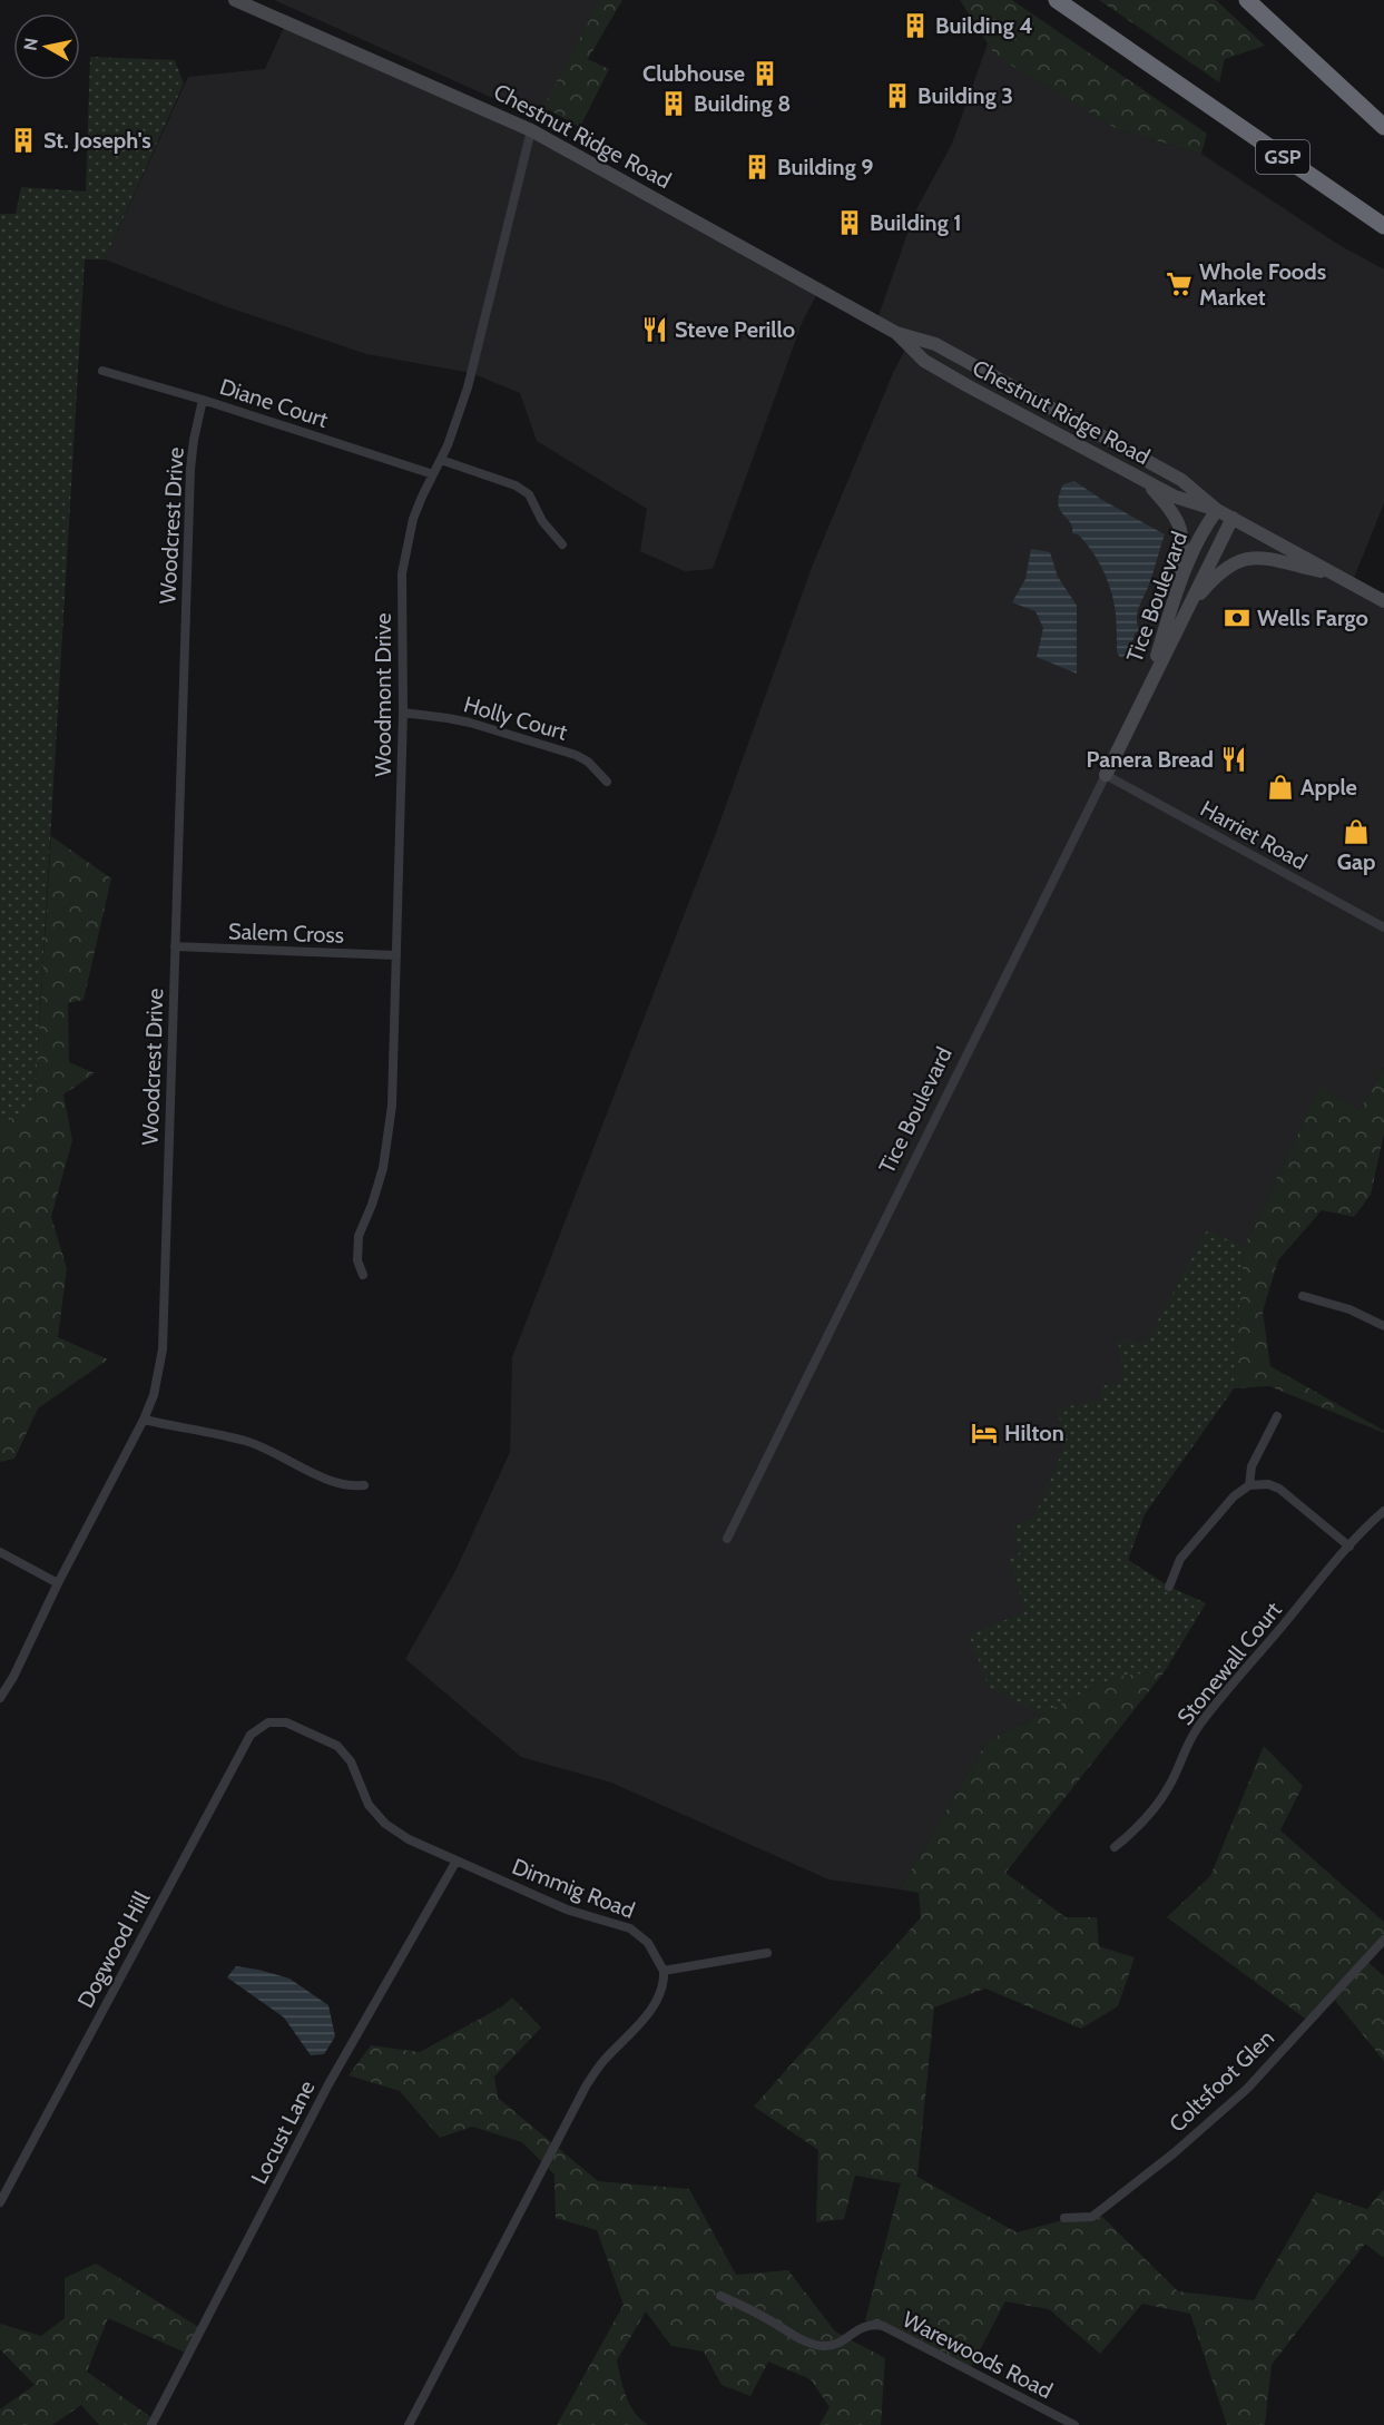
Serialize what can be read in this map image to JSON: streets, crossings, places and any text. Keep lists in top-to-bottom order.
{
  "streets": {
    "highway": ["GSP"],
    "main road": ["Chestnut Ridge Road", "Tice Boulevard"],
    "street": [
      "Diane Court",
      "Woodcrest Drive",
      "Woodmont Drive",
      "Holly Court",
      "Harriet Road",
      "Salem Cross",
      "Stonewall Court",
      "Dimmig Road",
      "Dogwood Hill",
      "Coltsfoot Glen",
      "Locust Lane",
      "Warewoods Road"
    ]
  },
  "crossings": [
    ["Chestnut Ridge Road", "Tice Boulevard"],
    ["Chestnut Ridge Road", "Woodmont Drive"],
    ["Diane Court", "Woodcrest Drive"],
    ["Diane Court", "Woodmont Drive"],
    ["Woodcrest Drive", "Salem Cross"],
    ["Tice Boulevard", "Harriet Road"],
    ["Woodmont Drive", "Holly Court"],
    ["Woodmont Drive", "Salem Cross"],
    ["Dimmig Road", "Dogwood Hill"],
    ["Dimmig Road", "Locust Lane"]
  ],
  "places": {
    "building": [
      "Building 4",
      "Clubhouse",
      "Building 3",
      "Building 8",
      "St. Joseph's",
      "Building 9",
      "Building 1"
    ],
    "supermarket": ["Whole Foods Market"],
    "restaurant": ["Steve Perillo", "Panera Bread"],
    "bank": ["Wells Fargo"],
    "shop": ["Apple", "Gap"],
    "hotel": ["Hilton"]
  },
  "north": "left"
}
